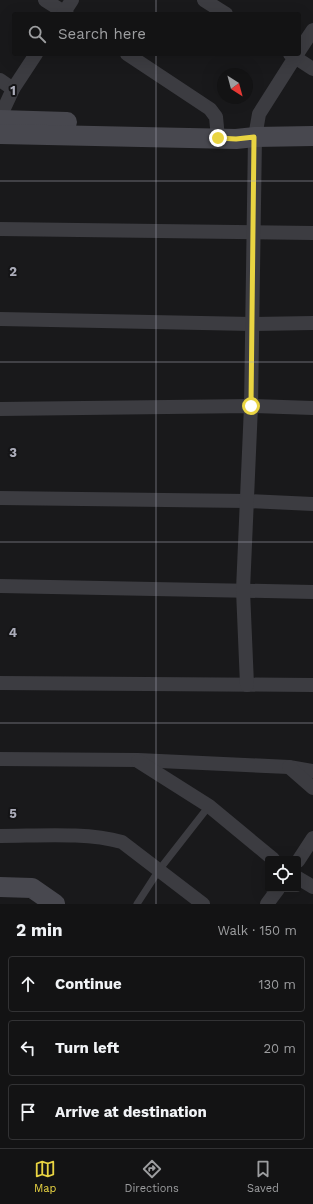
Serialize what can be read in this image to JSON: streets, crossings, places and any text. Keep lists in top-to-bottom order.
{
  "north": "bottom right",
  "page": {
    "search": "Search here",
    "heading": ["2 min", "Walk · 150 m"],
    "list": [
      ["Continue", "130 m"],
      ["Turn left", "20 m"],
      "Arrive at destination"
    ],
    "nav": ["Map", "Directions", "Saved"]
  },
  "grid": {
    "rows": [
      "1",
      "2",
      "3",
      "4",
      "5"
    ]
  }
}
